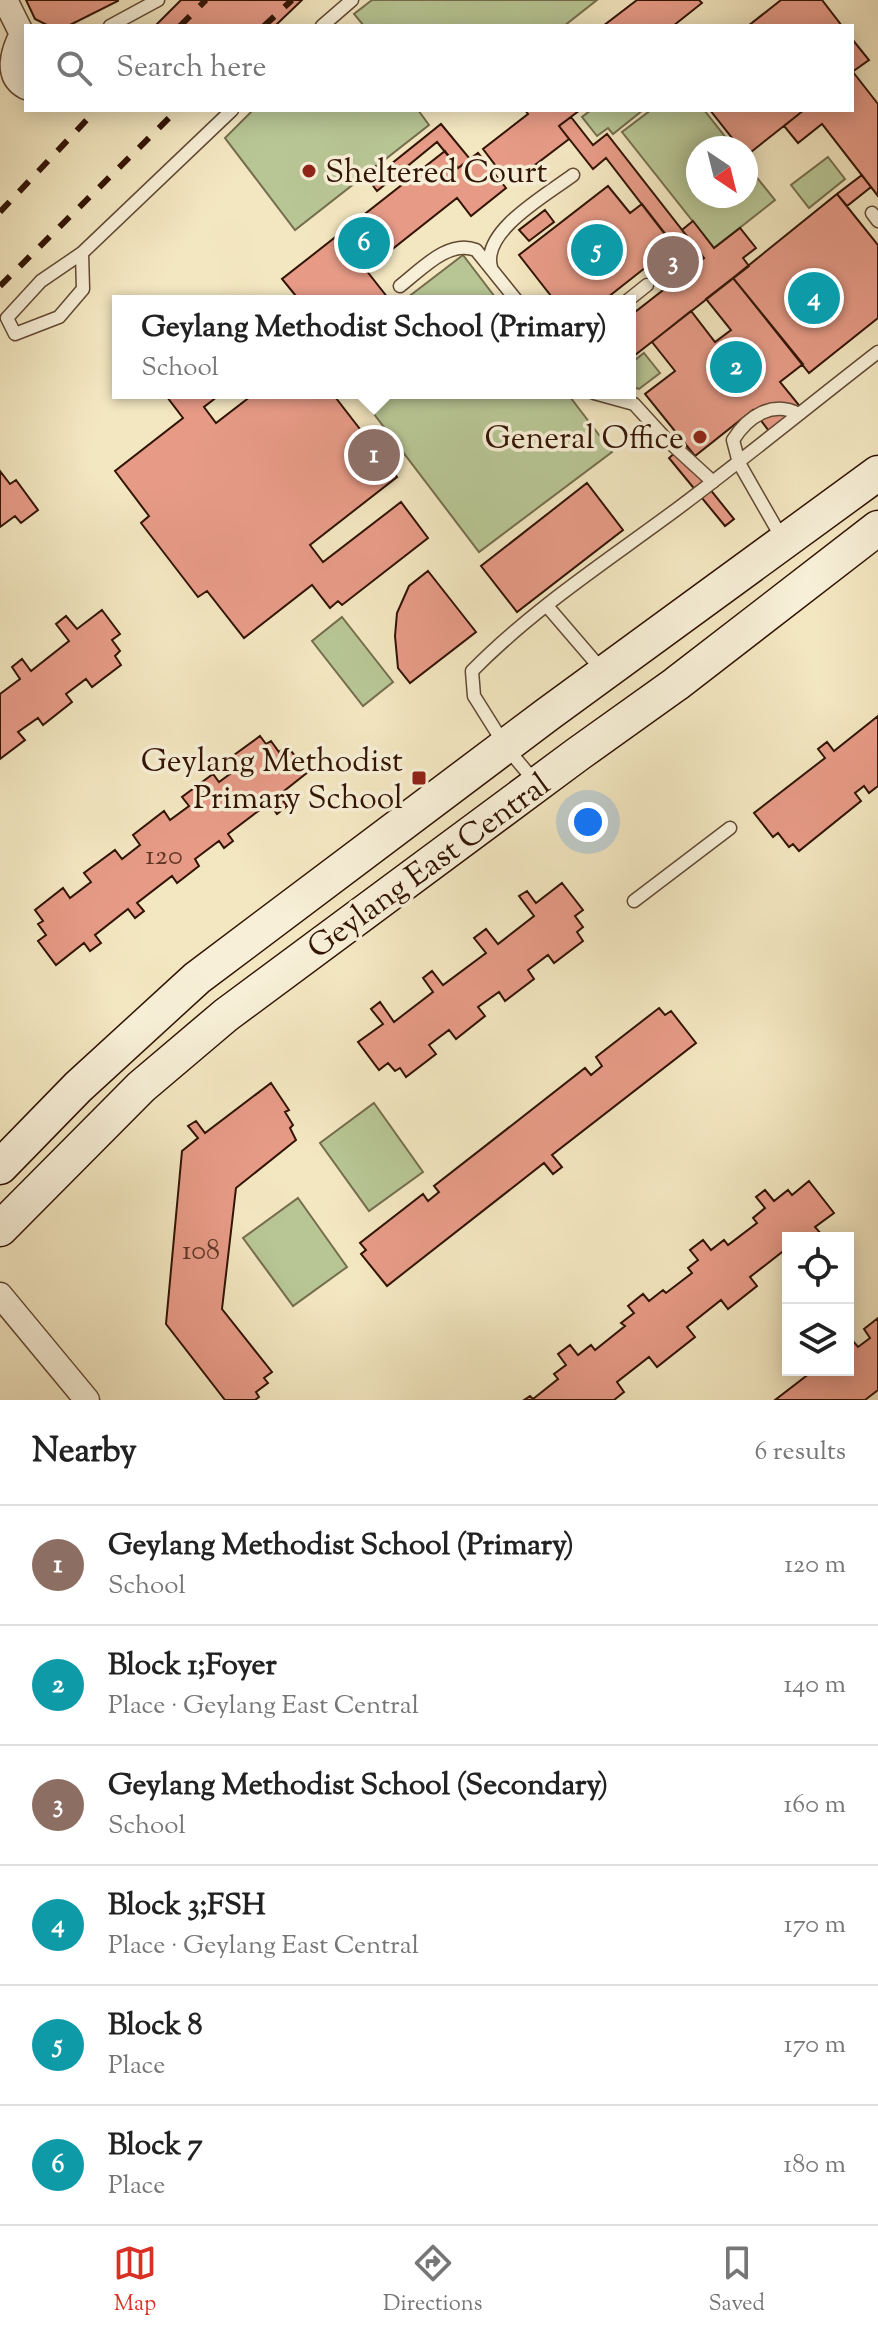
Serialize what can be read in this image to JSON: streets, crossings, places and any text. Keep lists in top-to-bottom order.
{
  "streets": {
    "main road": ["Geylang East Central"]
  },
  "places": {
    "other": ["Sheltered Court", "General Office"],
    "transit": ["Geylang Methodist Primary School"]
  },
  "house_numbers": ["120", "108"],
  "north": "bottom right",
  "page": {
    "search": "Search here",
    "pins": [
      "6",
      "5",
      "3",
      "4",
      "2",
      "1"
    ],
    "popup": ["Geylang Methodist School (Primary)", "School"],
    "heading": ["Nearby", "6 results"],
    "list": [
      {
        "mark": "1",
        "name": "Geylang Methodist School (Primary)",
        "note": "School",
        "value": "120 m"
      },
      {
        "mark": "2",
        "name": "Block 1;Foyer",
        "note": "Place · Geylang East Central",
        "value": "140 m"
      },
      {
        "mark": "3",
        "name": "Geylang Methodist School (Secondary)",
        "note": "School",
        "value": "160 m"
      },
      {
        "mark": "4",
        "name": "Block 3;FSH",
        "note": "Place · Geylang East Central",
        "value": "170 m"
      },
      {
        "mark": "5",
        "name": "Block 8",
        "note": "Place",
        "value": "170 m"
      },
      {
        "mark": "6",
        "name": "Block 7",
        "note": "Place",
        "value": "180 m"
      }
    ],
    "nav": ["Map", "Directions", "Saved"]
  }
}
